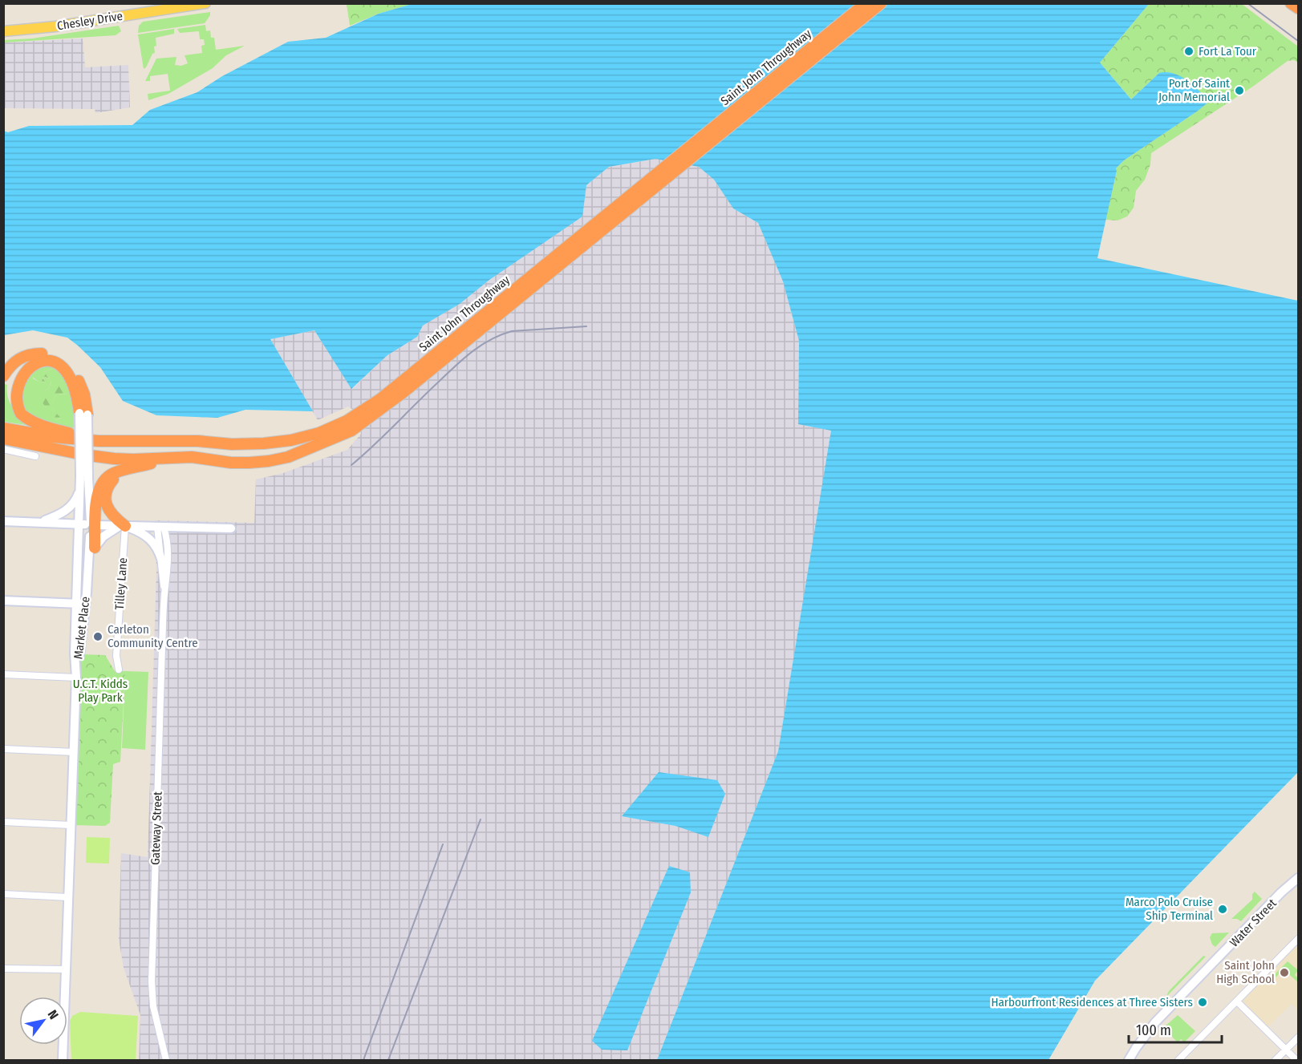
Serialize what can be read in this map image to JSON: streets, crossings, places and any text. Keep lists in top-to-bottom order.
{
  "streets": {
    "highway": ["Saint John Throughway"],
    "main road": ["Chesley Drive"],
    "street": [
      "Tilley Lane",
      "Market Place",
      "Gateway Street",
      "Water Street"
    ]
  },
  "parks": ["U.C.T. Kidds Play Park"],
  "places": [
    "Fort La Tour",
    "Port of Saint John Memorial",
    "Carleton Community Centre",
    "Marco Polo Cruise Ship Terminal",
    "Saint John High School",
    "Harbourfront Residences at Three Sisters"
  ],
  "scale_bar": "100 m",
  "north": "top right"
}
